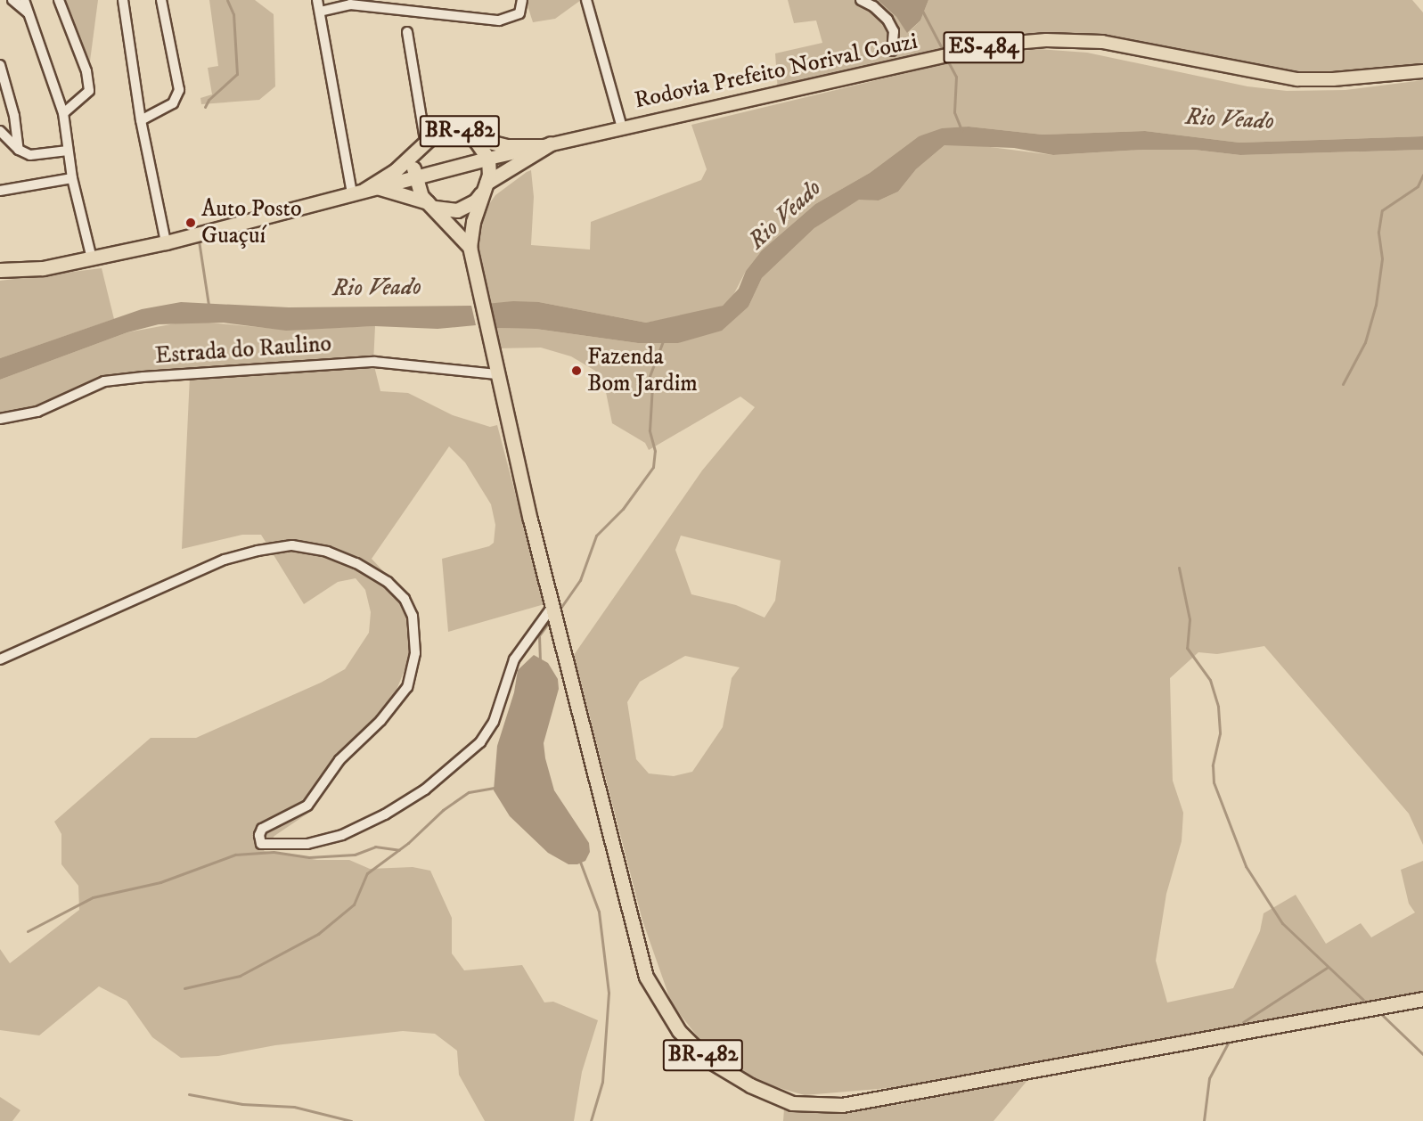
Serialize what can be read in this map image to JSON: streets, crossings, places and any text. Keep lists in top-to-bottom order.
{
  "streets": {
    "highway": ["ES-484", "BR-482"],
    "main road": ["Rodovia Prefeito Norival Couzi"],
    "street": ["Estrada do Raulino"]
  },
  "crossings": [
    ["ES-484", "Rodovia Prefeito Norival Couzi"],
    ["ES-484", "BR-482"],
    ["BR-482", "Estrada do Raulino"]
  ],
  "water": ["Rio Veado"],
  "places": ["Auto Posto Guaçuí", "Fazenda Bom Jardim"]
}
